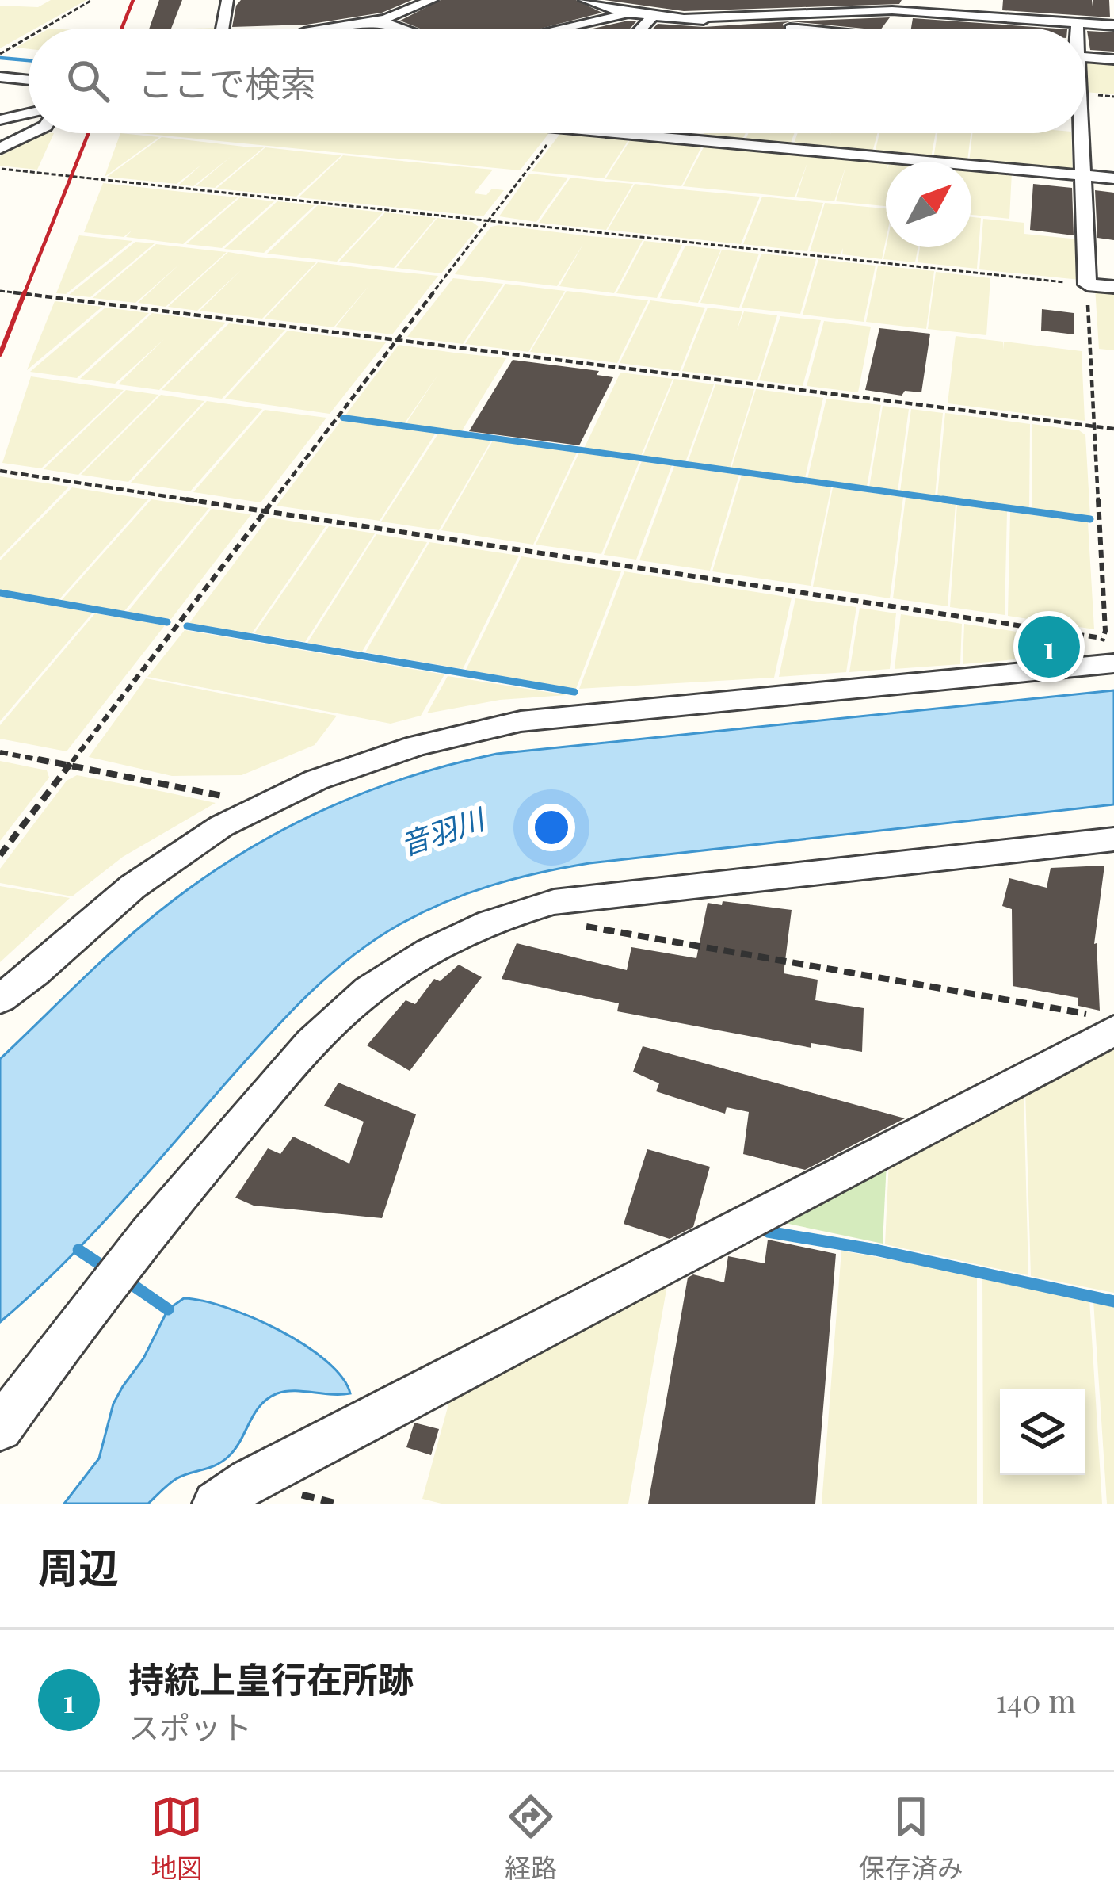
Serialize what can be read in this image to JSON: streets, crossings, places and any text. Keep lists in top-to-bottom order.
{
  "water": ["音羽川"],
  "north": "top right",
  "page": {
    "search": "ここで検索",
    "pins": "1",
    "heading": "周辺",
    "list": [
      {
        "mark": "1",
        "name": "持統上皇行在所跡",
        "note": "スポット",
        "value": "140 m"
      }
    ],
    "nav": ["地図", "経路", "保存済み"]
  }
}
